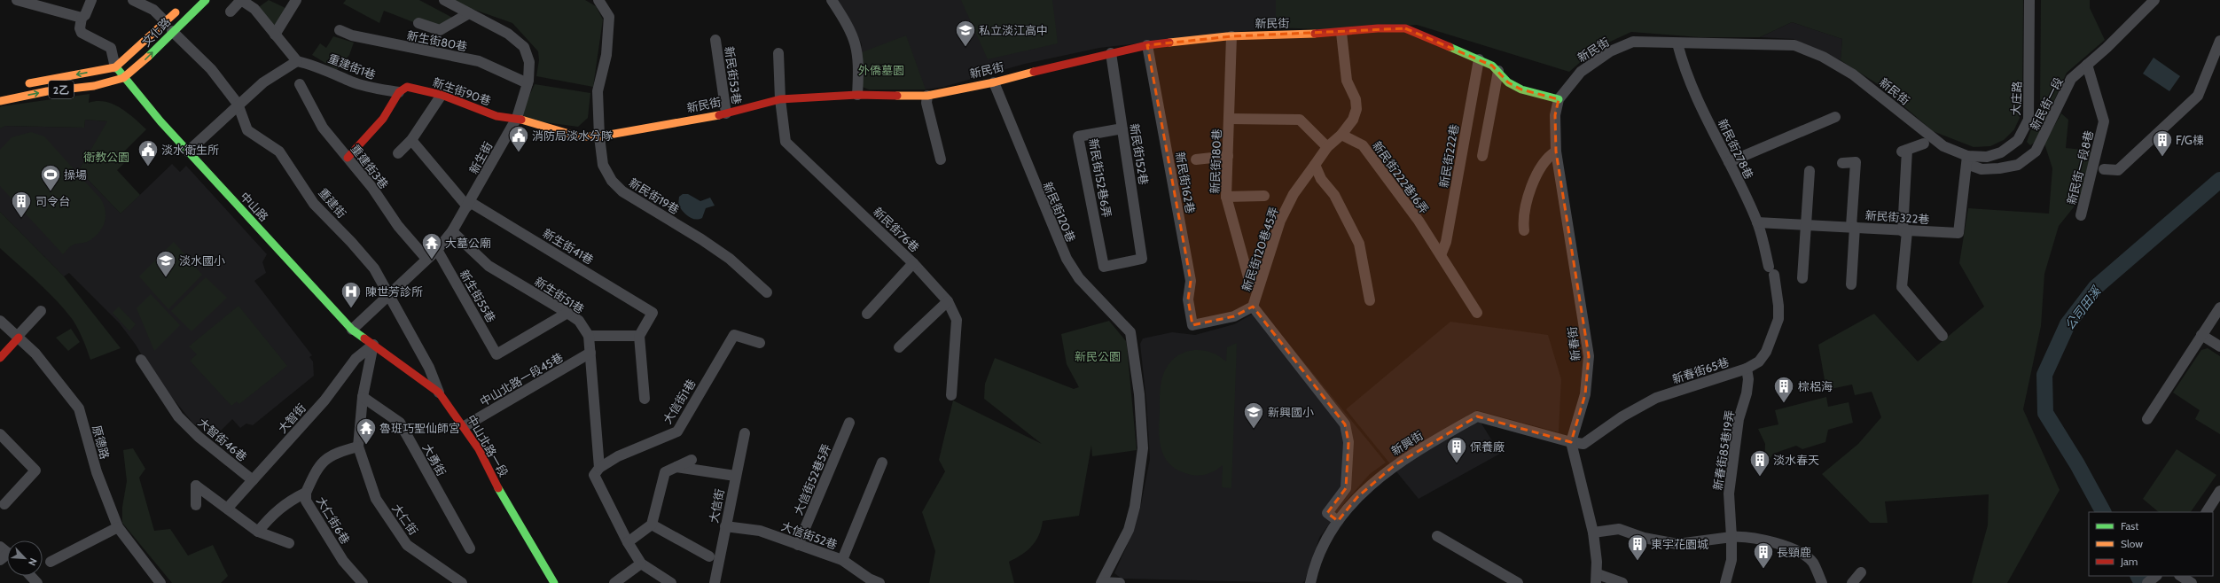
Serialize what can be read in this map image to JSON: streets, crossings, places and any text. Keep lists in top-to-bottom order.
{
  "streets": {
    "street": [
      "新民街",
      "文化路",
      "新生街80巷",
      "重建街1巷",
      "新民街53巷",
      "2乙",
      "新生街90巷",
      "大庄路",
      "新民街一段",
      "新民街278巷",
      "新民街152巷",
      "新民街222巷",
      "新生街",
      "新民街180巷",
      "重建街3巷",
      "新民街一段8巷",
      "新民街222巷16弄",
      "新民街152巷6弄",
      "新民街162巷",
      "新民街19巷",
      "重建街",
      "中山路",
      "新民街120巷",
      "新民街322巷",
      "新民街76巷",
      "新生街41巷",
      "新民街120巷45弄",
      "新生街51巷",
      "新生街55巷",
      "新春街",
      "新春街65巷",
      "中山北路一段45巷",
      "大信街1巷",
      "大智街",
      "大智街46巷",
      "原德路",
      "新興街",
      "中山北路一段",
      "新春街85巷19弄",
      "大勇街",
      "大信街52巷5弄",
      "大信街",
      "大仁街",
      "大仁街6巷",
      "大信街52巷"
    ]
  },
  "crossings": [
    ["新民街", "新民街53巷"],
    ["新民街", "新生街90巷"],
    ["新民街", "大庄路"],
    ["新民街", "新民街一段"],
    ["新民街", "新民街278巷"],
    ["新民街", "新民街152巷"],
    ["新民街", "新民街222巷"],
    ["新民街", "新生街"],
    ["新民街", "新民街180巷"],
    ["新民街", "新民街162巷"],
    ["新民街", "新民街19巷"],
    ["新民街", "新民街120巷"],
    ["新民街", "新民街322巷"],
    ["新民街", "新民街76巷"],
    ["新民街", "新春街"],
    ["文化路", "2乙"],
    ["文化路", "重建街"],
    ["文化路", "中山路"],
    ["新生街80巷", "新生街"],
    ["重建街1巷", "新生街90巷"],
    ["2乙", "中山路"],
    ["新生街90巷", "新生街"],
    ["大庄路", "新民街一段"],
    ["大庄路", "新民街322巷"],
    ["新民街一段", "新民街一段8巷"],
    ["新民街一段", "新民街322巷"],
    ["新民街278巷", "新民街322巷"],
    ["新民街278巷", "新春街65巷"],
    ["新民街152巷", "新民街152巷6弄"],
    ["新民街222巷", "新民街222巷16弄"],
    ["新生街", "重建街3巷"],
    ["新生街", "重建街"],
    ["新生街", "中山路"],
    ["新生街", "新生街41巷"],
    ["新生街", "新生街51巷"],
    ["新生街", "新生街55巷"],
    ["新民街162巷", "新民街120巷45弄"],
    ["重建街", "中山北路一段"],
    ["中山路", "大智街"],
    ["中山路", "中山北路一段"],
    ["中山路", "大仁街"],
    ["新生街51巷", "新生街55巷"],
    ["新生街51巷", "中山北路一段45巷"],
    ["新生街51巷", "大信街1巷"],
    ["新春街", "新春街65巷"],
    ["新春街", "新興街"],
    ["新春街65巷", "新興街"],
    ["新春街65巷", "新春街85巷19弄"],
    ["中山北路一段45巷", "中山北路一段"],
    ["大智街", "大智街46巷"],
    ["大智街", "中山北路一段"],
    ["大智街", "大仁街"],
    ["中山北路一段", "大仁街"],
    ["大勇街", "大仁街"],
    ["大信街52巷5弄", "大信街52巷"],
    ["大信街", "大信街52巷"]
  ],
  "water": ["公司田溪"],
  "parks": ["外僑墓園", "衛教公園", "新民公園"],
  "places": {
    "school or university": ["私立淡江高中", "淡水國小", "新興國小"],
    "public building": ["消防局淡水分隊", "淡水衛生所"],
    "building": [
      "F/G棟",
      "司令台",
      "棕梠海",
      "保養廠",
      "淡水春天",
      "東宇花園城",
      "長頸鹿"
    ],
    "sports": ["操場"],
    "temple": ["大墓公廟", "魯班巧聖仙師宮"],
    "hospital": ["陳世芳診所"]
  },
  "legend": ["Fast", "Slow", "Jam"],
  "north": "bottom right"
}
